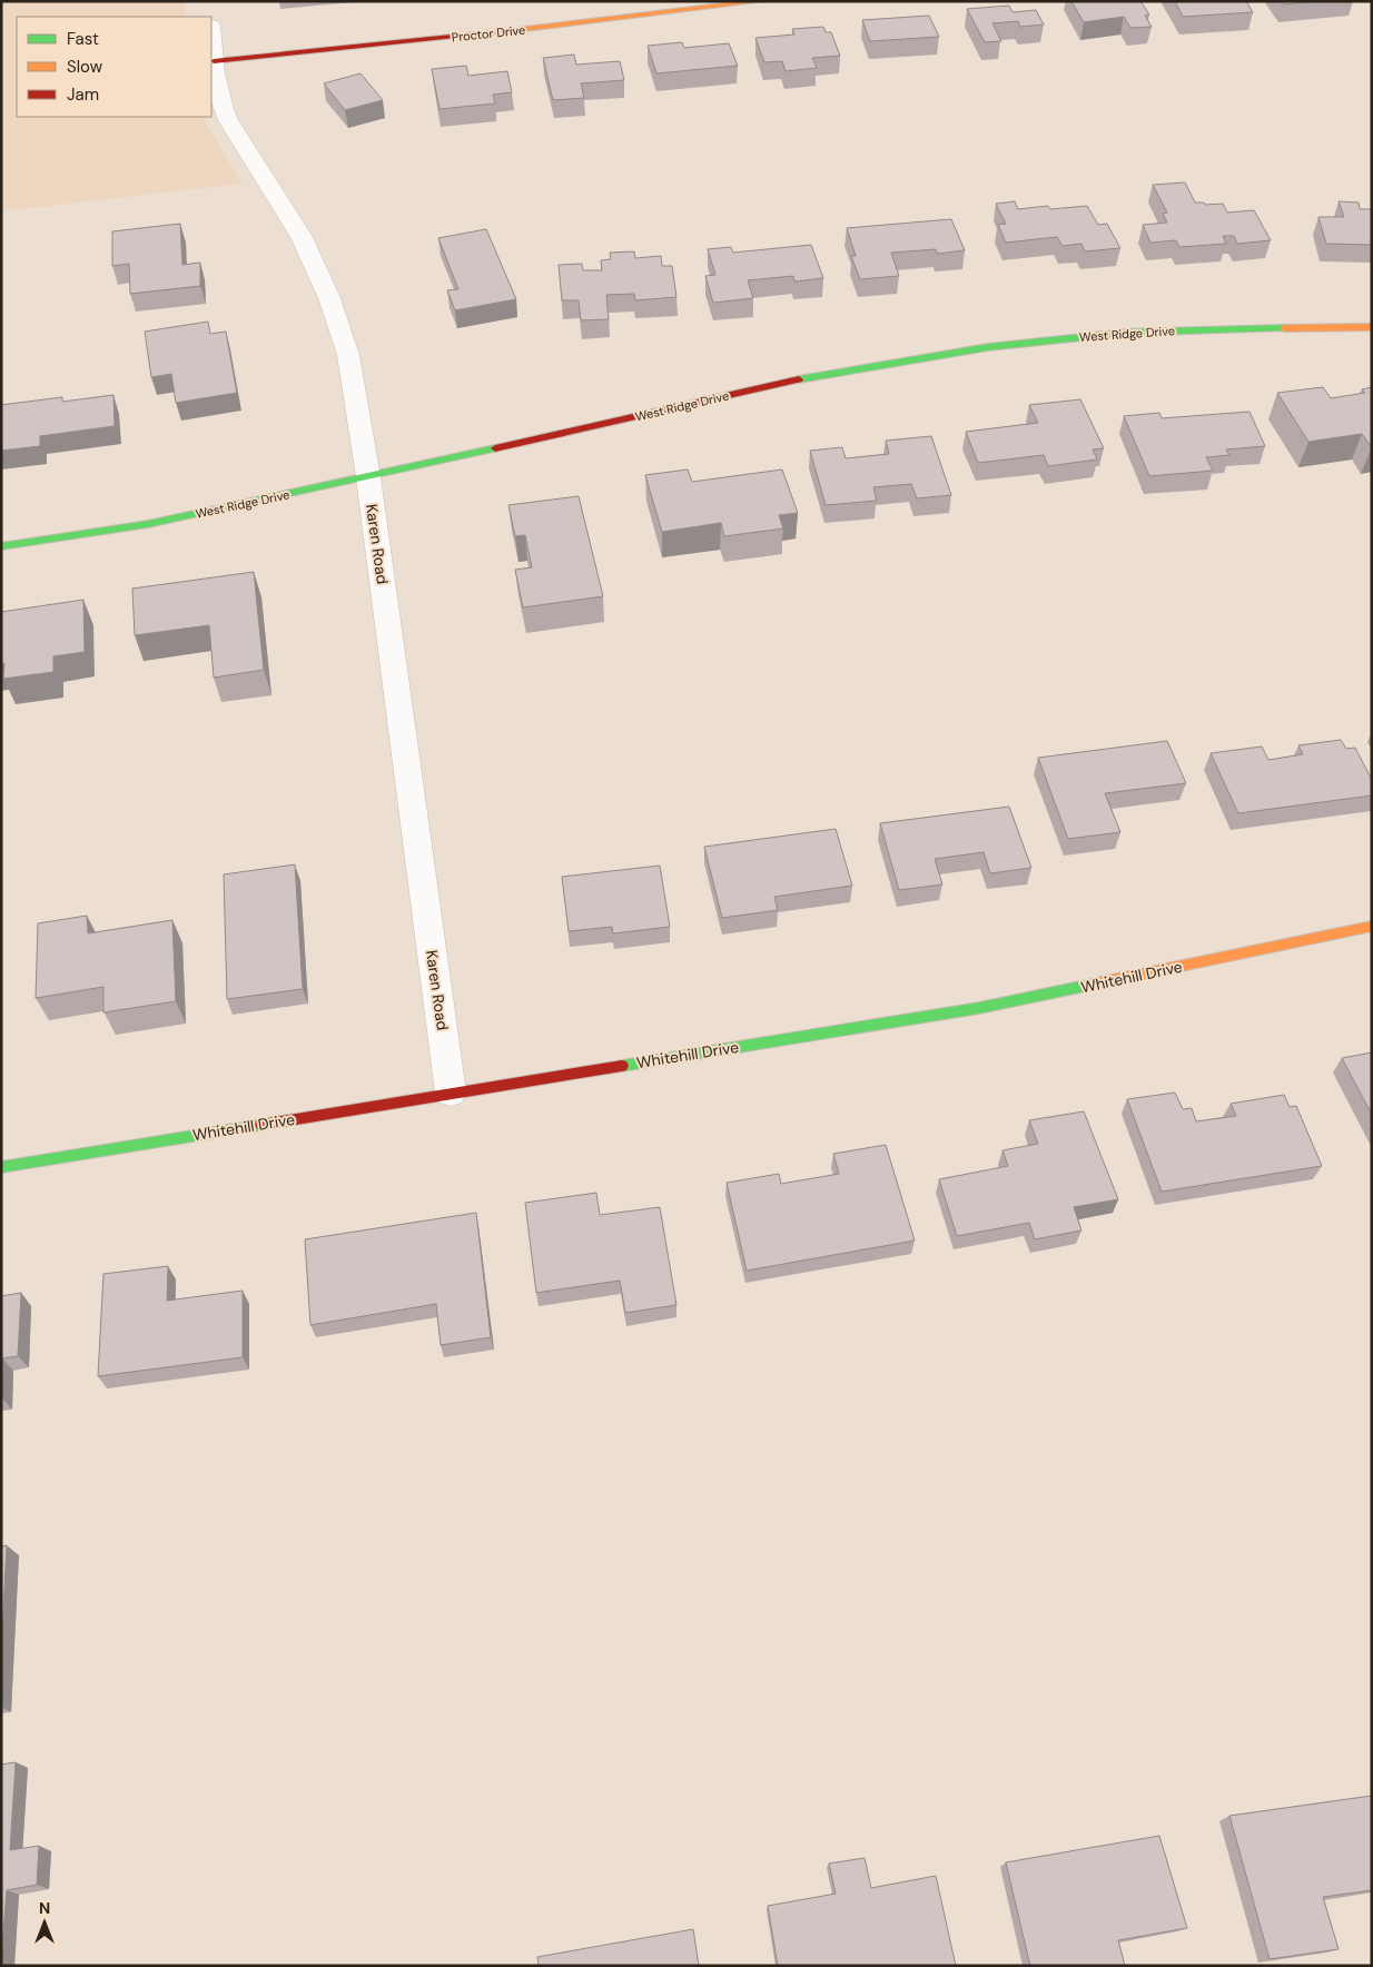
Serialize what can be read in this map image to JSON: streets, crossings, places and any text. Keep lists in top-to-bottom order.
{
  "streets": {
    "street": [
      "Proctor Drive",
      "West Ridge Drive",
      "Karen Road",
      "Whitehill Drive"
    ]
  },
  "crossings": [
    ["Proctor Drive", "Karen Road"],
    ["West Ridge Drive", "Karen Road"],
    ["Karen Road", "Whitehill Drive"]
  ],
  "legend": ["Fast", "Slow", "Jam"],
  "north": "top"
}
